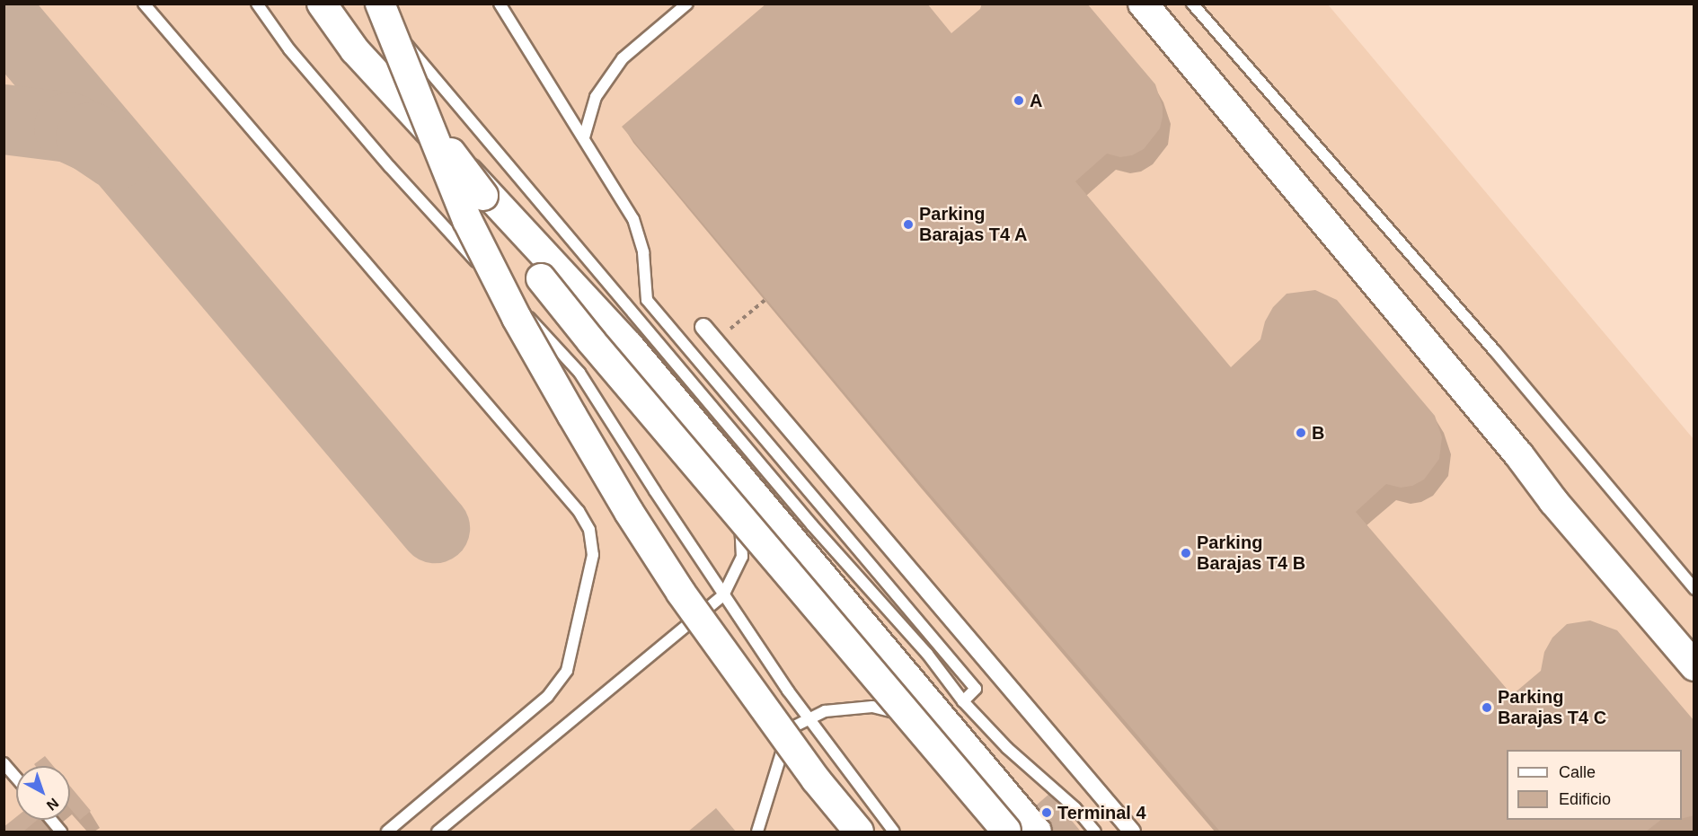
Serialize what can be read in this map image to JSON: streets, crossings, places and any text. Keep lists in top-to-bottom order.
{
  "places": [
    "A",
    "Parking Barajas T4 A",
    "B",
    "Parking Barajas T4 B",
    "Parking Barajas T4 C",
    "Terminal 4"
  ],
  "legend": ["Calle", "Edificio"],
  "north": "bottom right"
}
